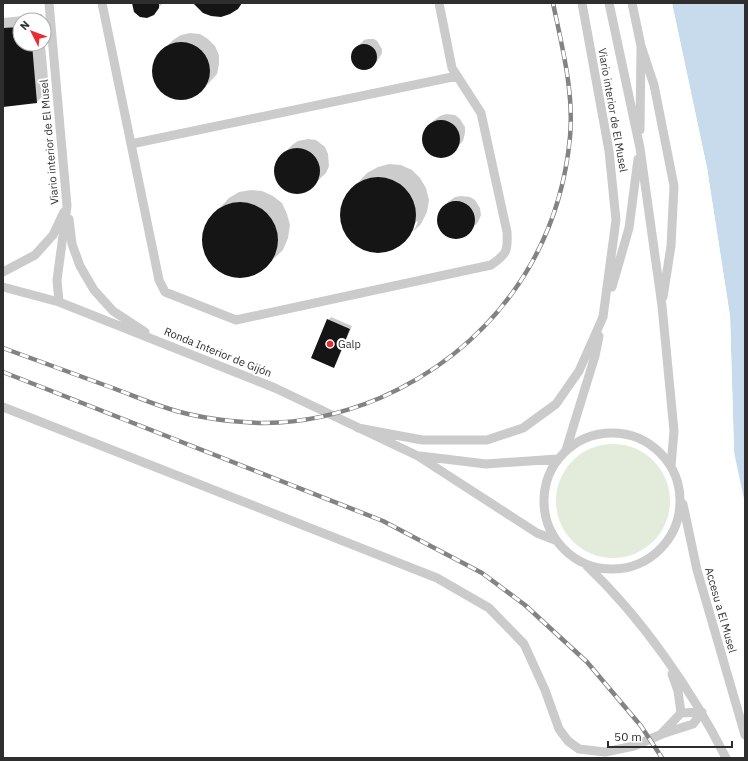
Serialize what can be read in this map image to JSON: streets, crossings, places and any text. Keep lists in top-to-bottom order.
{
  "streets": {
    "lane": ["Viario interior de El Musel", "Ronda Interior de Gijón", "Accesu a El Musel"]
  },
  "crossings": [
    ["Viario interior de El Musel", "Ronda Interior de Gijón"],
    ["Viario interior de El Musel", "Accesu a El Musel"],
    ["Ronda Interior de Gijón", "Accesu a El Musel"]
  ],
  "places": ["Galp"],
  "scale_bar": "50 m",
  "north": "top left"
}
